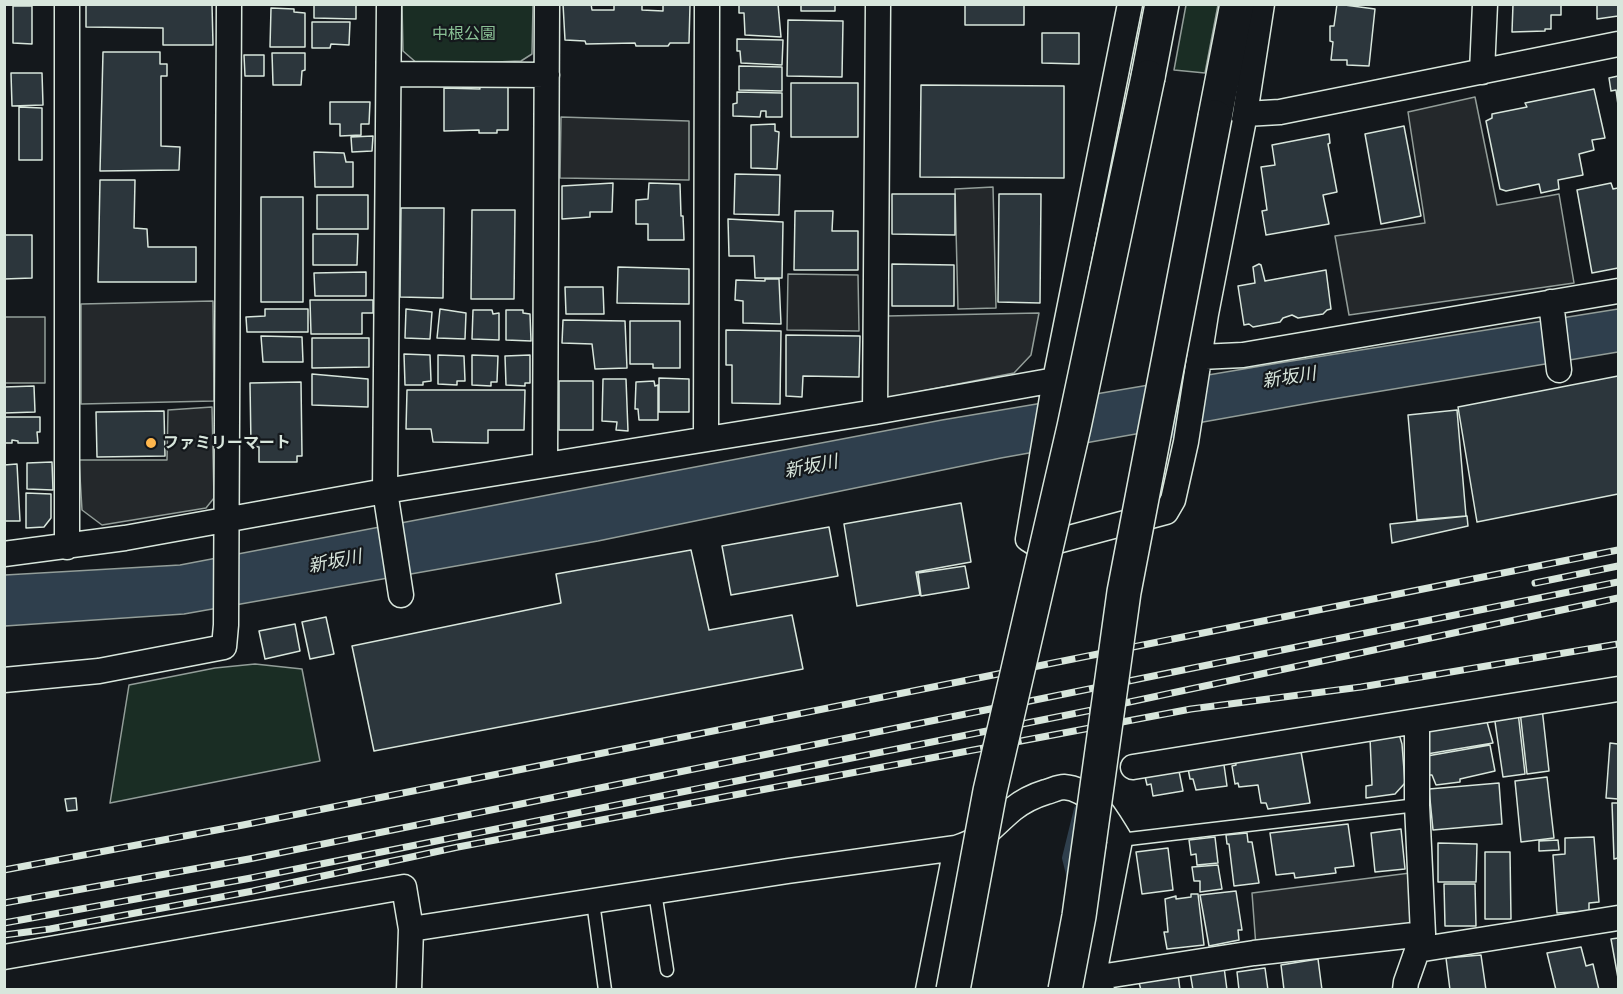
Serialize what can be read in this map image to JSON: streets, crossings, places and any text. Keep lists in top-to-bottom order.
{
  "water": ["新坂川"],
  "parks": ["中根公園"],
  "places": ["ファミリーマート"]
}
